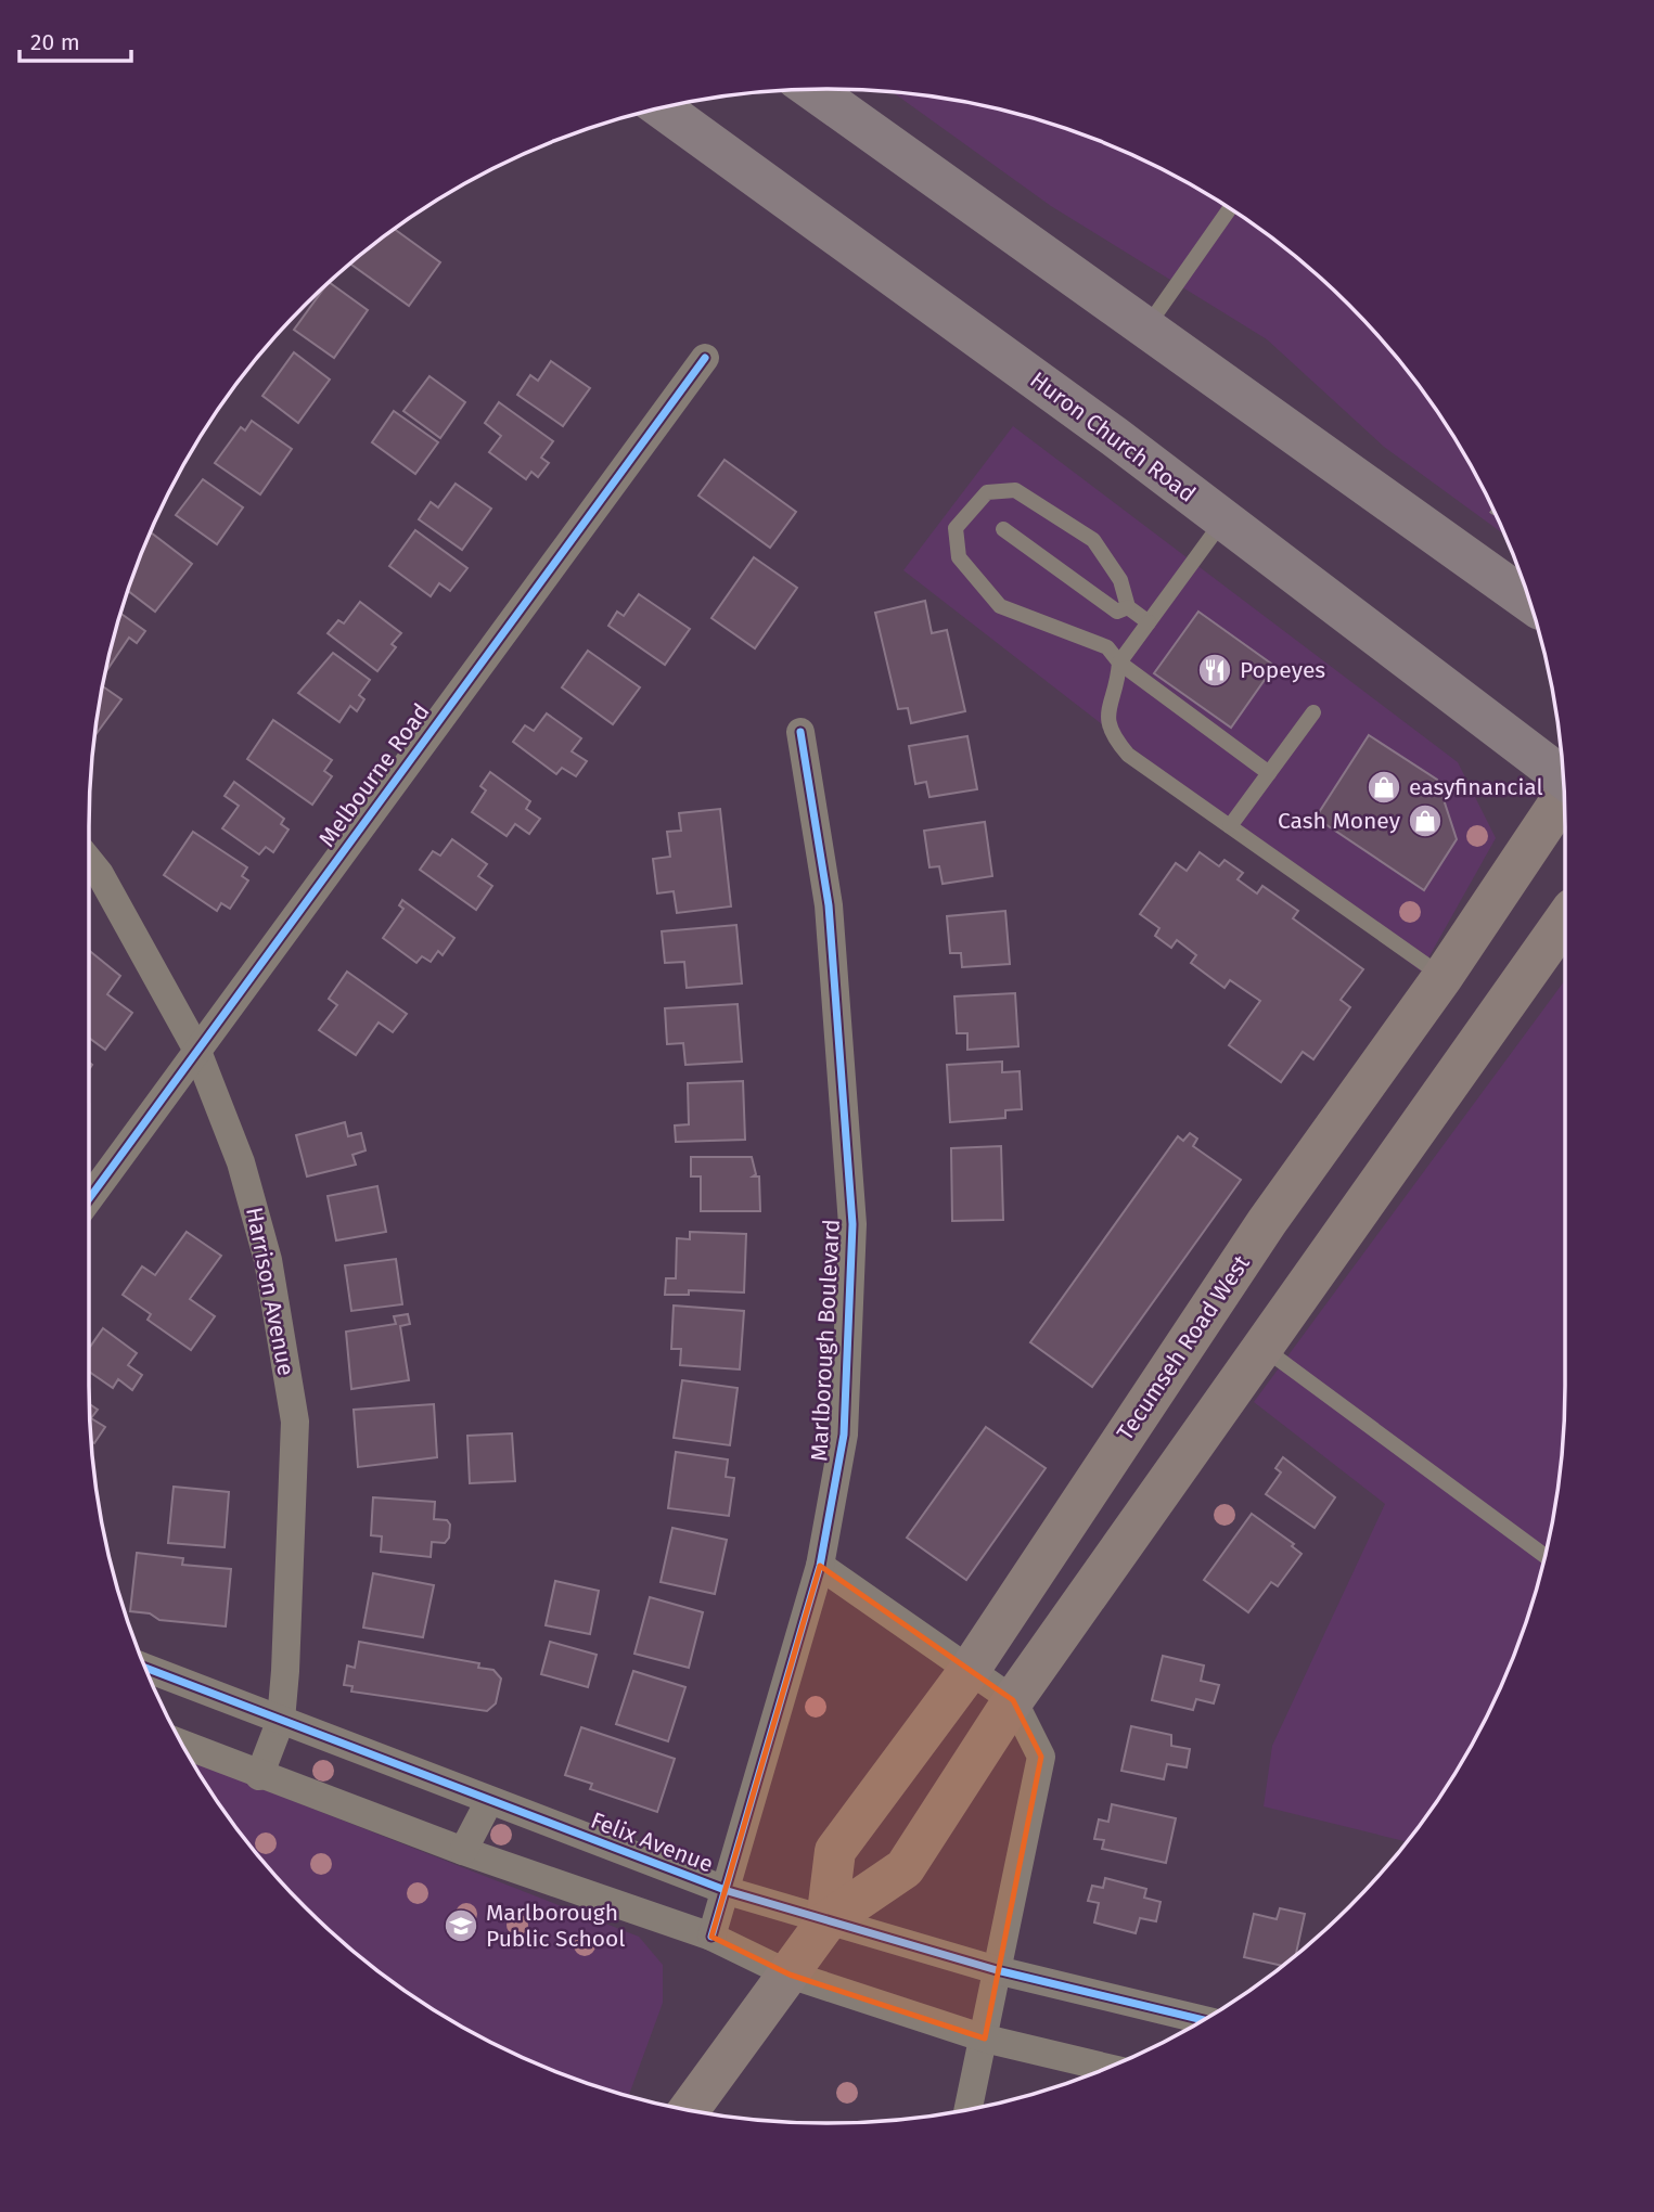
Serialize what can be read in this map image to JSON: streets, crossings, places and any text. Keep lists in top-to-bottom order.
{
  "streets": {
    "highway": ["Huron Church Road"],
    "main road": ["Tecumseh Road West"],
    "street": [
      "Melbourne Road",
      "Harrison Avenue",
      "Marlborough Boulevard",
      "Felix Avenue"
    ]
  },
  "crossings": [
    ["Melbourne Road", "Harrison Avenue"],
    ["Harrison Avenue", "Felix Avenue"],
    ["Marlborough Boulevard", "Felix Avenue"],
    ["Tecumseh Road West", "Felix Avenue"]
  ],
  "places": {
    "restaurant": ["Popeyes"],
    "shop": ["easyfinancial", "Cash Money"],
    "school or university": ["Marlborough Public School"]
  },
  "scale_bar": "20 m"
}
